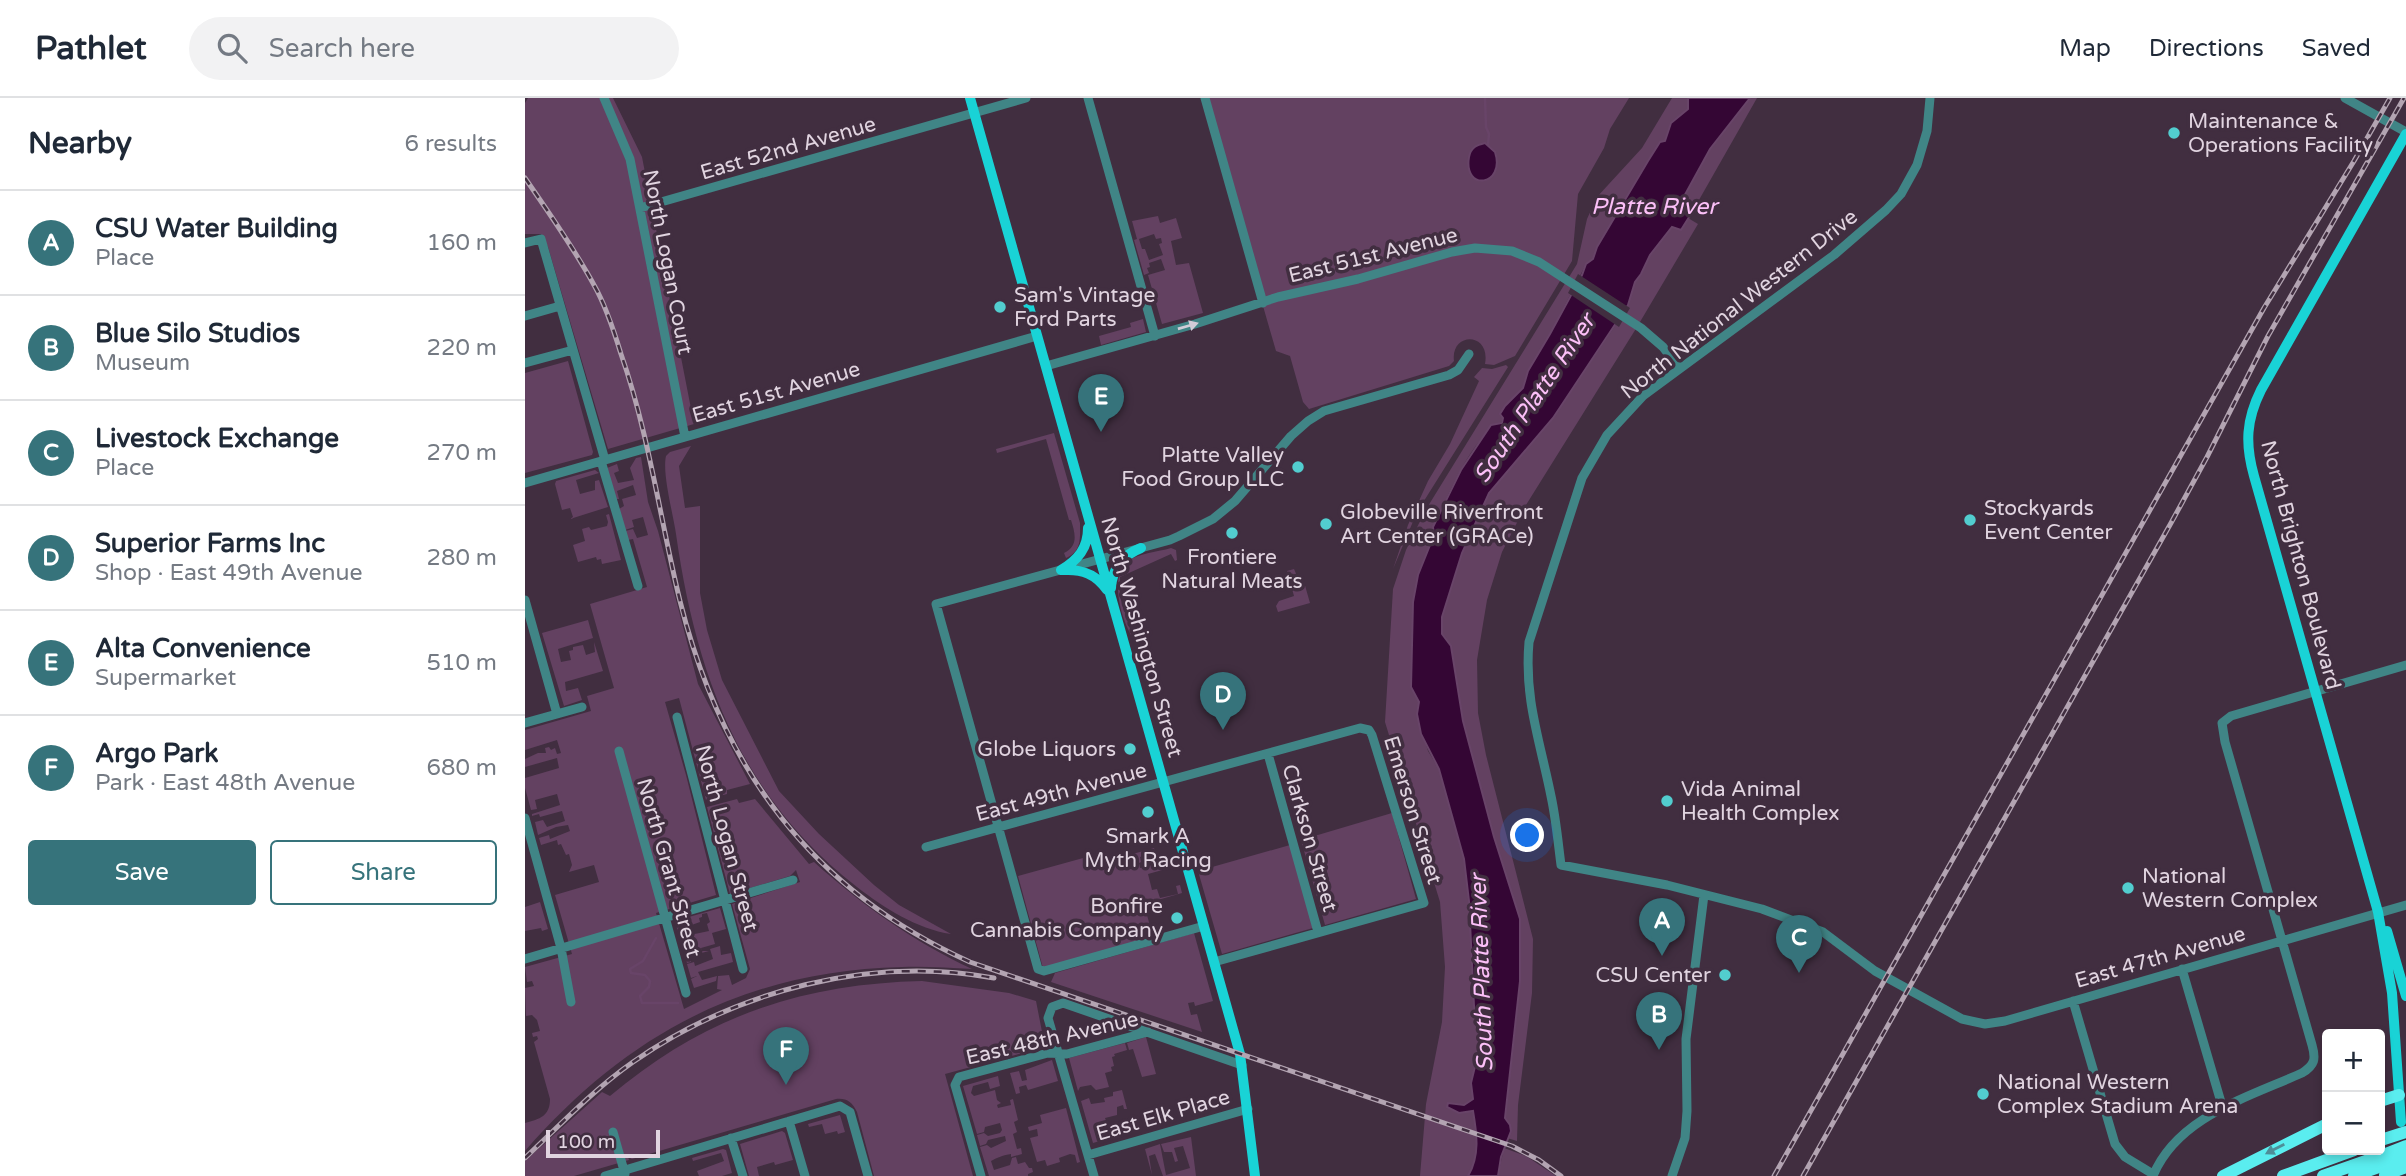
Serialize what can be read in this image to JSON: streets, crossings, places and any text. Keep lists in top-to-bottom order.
{
  "streets": {
    "main road": ["North Brighton Boulevard", "North Washington Street"],
    "street": [
      "East 52nd Avenue",
      "East 51st Avenue",
      "North Logan Court",
      "North National Western Drive",
      "East 49th Avenue",
      "Emerson Street",
      "North Logan Street",
      "Clarkson Street",
      "North Grant Street",
      "East 47th Avenue",
      "East 48th Avenue",
      "East Elk Place"
    ]
  },
  "crossings": [
    ["East 52nd Avenue", "North Logan Court"],
    ["East 52nd Avenue", "North Washington Street"],
    ["East 51st Avenue", "North Logan Court"],
    ["East 51st Avenue", "North National Western Drive"],
    ["East 51st Avenue", "North Washington Street"],
    ["North National Western Drive", "East 47th Avenue"],
    ["North Brighton Boulevard", "East 47th Avenue"],
    ["North Washington Street", "East 49th Avenue"],
    ["North Washington Street", "East 48th Avenue"],
    ["North Washington Street", "East Elk Place"],
    ["East 49th Avenue", "Emerson Street"],
    ["East 49th Avenue", "Clarkson Street"],
    ["Emerson Street", "Clarkson Street"]
  ],
  "water": ["Platte River", "South Platte River"],
  "places": [
    "Maintenance & Operations Facility",
    "Sam's Vintage Ford Parts",
    "Platte Valley Food Group LLC",
    "Stockyards Event Center",
    "Globeville Riverfront Art Center (GRACe)",
    "Frontiere Natural Meats",
    "Globe Liquors",
    "Vida Animal Health Complex",
    "Smark A Myth Racing",
    "National Western Complex",
    "Bonfire Cannabis Company",
    "CSU Center",
    "National Western Complex Stadium Arena"
  ],
  "scale_bar": "100 m",
  "page": {
    "header": "Pathlet",
    "search": "Search here",
    "nav": ["Map", "Directions", "Saved"],
    "heading": ["Nearby", "6 results"],
    "list": [
      {
        "mark": "A",
        "name": "CSU Water Building",
        "note": "Place",
        "value": "160 m"
      },
      {
        "mark": "B",
        "name": "Blue Silo Studios",
        "note": "Museum",
        "value": "220 m"
      },
      {
        "mark": "C",
        "name": "Livestock Exchange",
        "note": "Place",
        "value": "270 m"
      },
      {
        "mark": "D",
        "name": "Superior Farms Inc",
        "note": "Shop · East 49th Avenue",
        "value": "280 m"
      },
      {
        "mark": "E",
        "name": "Alta Convenience",
        "note": "Supermarket",
        "value": "510 m"
      },
      {
        "mark": "F",
        "name": "Argo Park",
        "note": "Park · East 48th Avenue",
        "value": "680 m"
      }
    ],
    "pins": [
      "E",
      "D",
      "A",
      "C",
      "B",
      "F"
    ],
    "buttons": ["Save", "Share"],
    "map_buttons": ["+", "−"],
    "scale": "100 m"
  }
}
